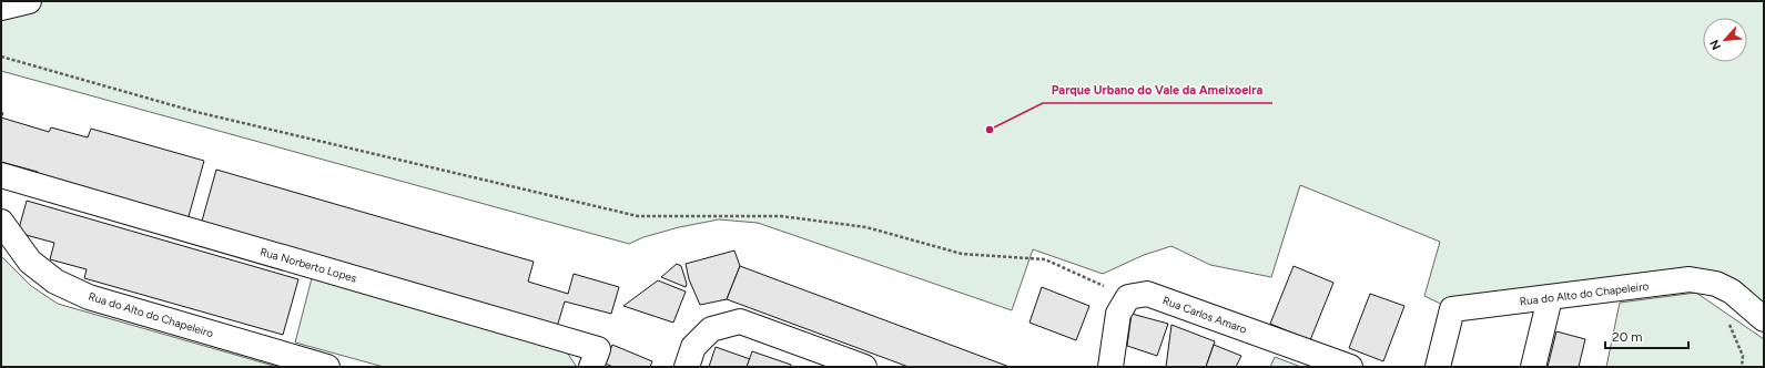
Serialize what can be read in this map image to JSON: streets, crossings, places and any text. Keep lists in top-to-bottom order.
{
  "streets": {
    "street": ["Rua Norberto Lopes", "Rua do Alto do Chapeleiro", "Rua Carlos Amaro"]
  },
  "places": ["Parque Urbano do Vale da Ameixoeira"],
  "scale_bar": "20 m",
  "north": "bottom left"
}
